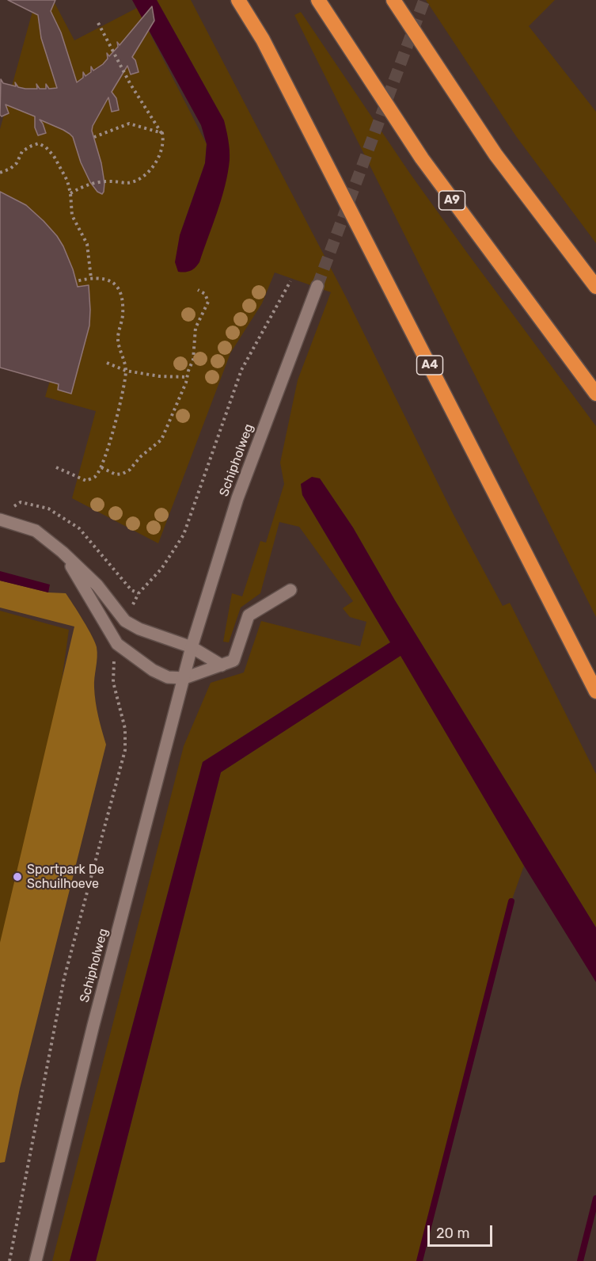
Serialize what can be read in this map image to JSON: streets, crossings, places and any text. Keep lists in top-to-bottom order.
{
  "streets": {
    "highway": ["A9", "A4"],
    "main road": ["Schipholweg"]
  },
  "places": ["Sportpark De Schuilhoeve"],
  "scale_bar": "20 m"
}
